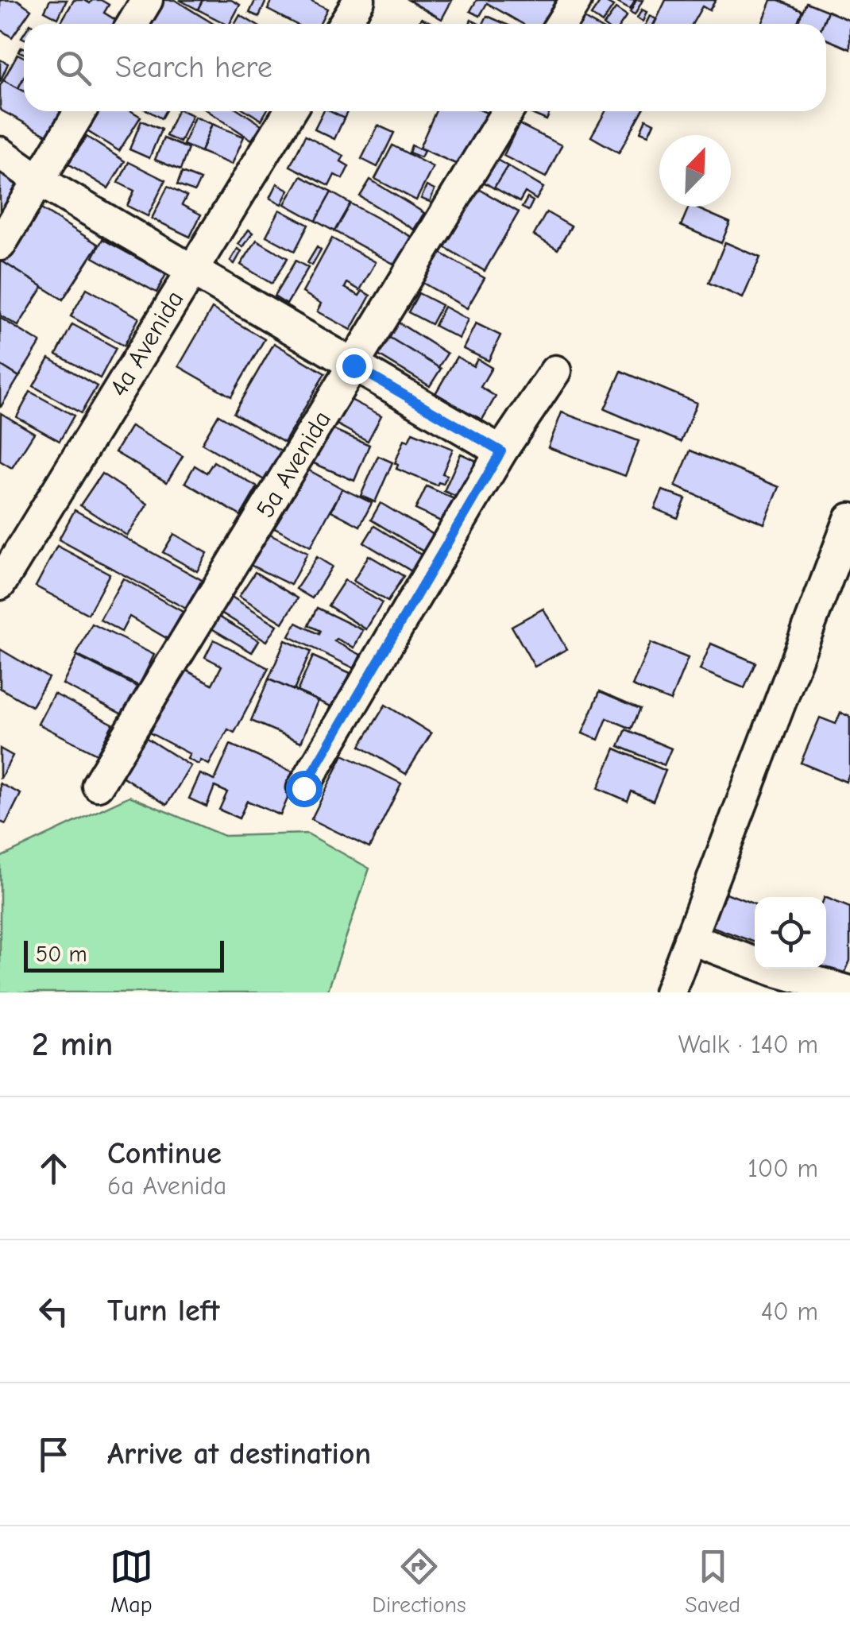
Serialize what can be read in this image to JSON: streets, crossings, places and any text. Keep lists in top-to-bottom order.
{
  "streets": {
    "street": ["4a Avenida", "5a Avenida"]
  },
  "scale_bar": "50 m",
  "north": "top right",
  "page": {
    "search": "Search here",
    "scale": "50 m",
    "heading": ["2 min", "Walk · 140 m"],
    "list": [
      ["Continue", "6a Avenida", "100 m"],
      ["Turn left", "40 m"],
      "Arrive at destination"
    ],
    "nav": ["Map", "Directions", "Saved"]
  }
}
